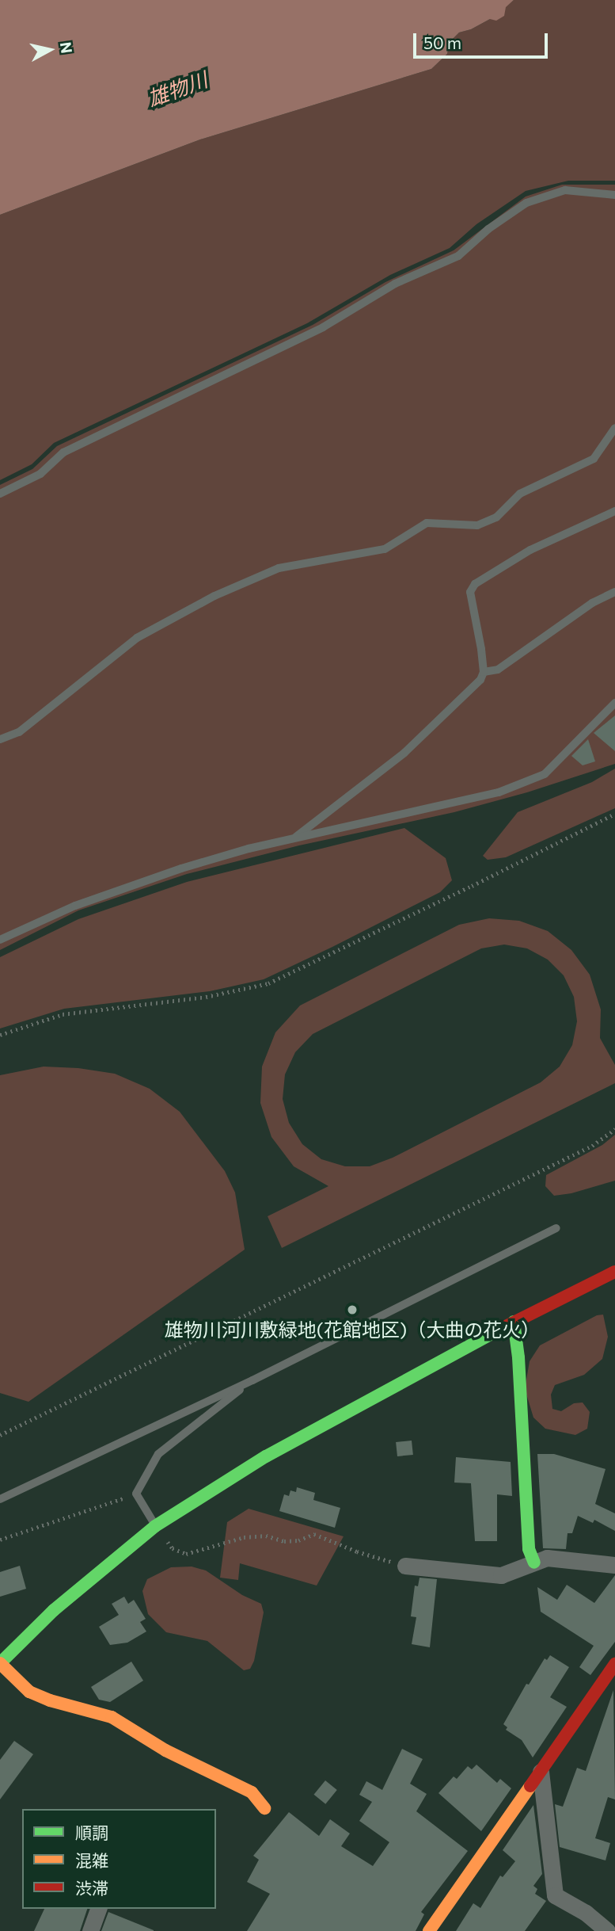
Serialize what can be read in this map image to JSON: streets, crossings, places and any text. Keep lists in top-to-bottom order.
{
  "water": ["雄物川"],
  "places": ["雄物川河川敷緑地(花館地区)（大曲の花火）"],
  "legend": ["順調", "混雑", "渋滞"],
  "scale_bar": "50 m",
  "north": "right"
}
